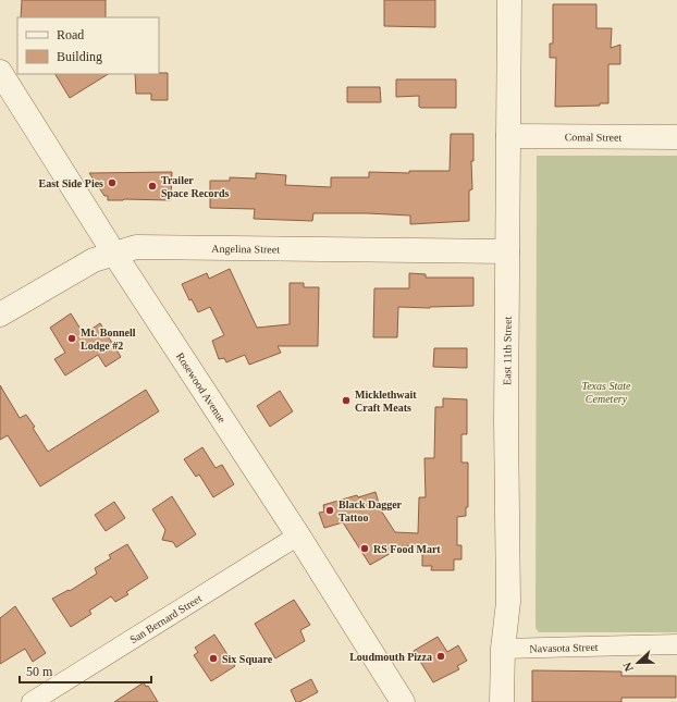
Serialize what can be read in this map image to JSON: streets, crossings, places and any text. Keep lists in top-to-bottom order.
{
  "streets": {
    "street": [
      "Comal Street",
      "Angelina Street",
      "East 11th Street",
      "Rosewood Avenue",
      "San Bernard Street",
      "Navasota Street"
    ]
  },
  "crossings": [
    ["Comal Street", "East 11th Street"],
    ["Angelina Street", "East 11th Street"],
    ["Angelina Street", "Rosewood Avenue"],
    ["East 11th Street", "Navasota Street"],
    ["Rosewood Avenue", "San Bernard Street"]
  ],
  "parks": ["Texas State Cemetery"],
  "places": [
    "East Side Pies",
    "Trailer Space Records",
    "Mt. Bonnell Lodge #2",
    "Micklethwait Craft Meats",
    "Black Dagger Tattoo",
    "RS Food Mart",
    "Loudmouth Pizza",
    "Six Square"
  ],
  "legend": ["Road", "Building"],
  "scale_bar": "50 m",
  "north": "left"
}
